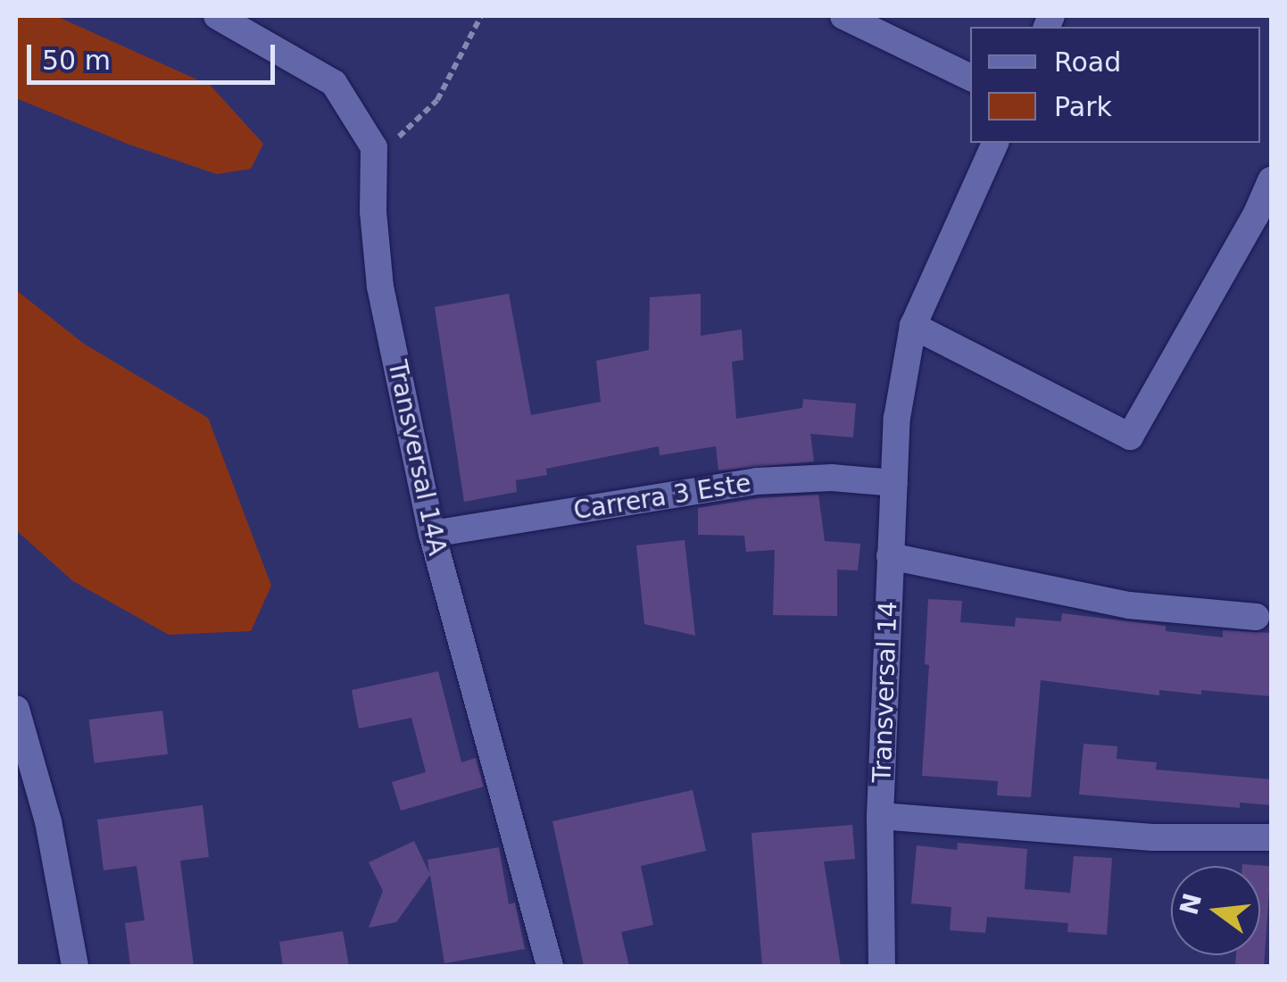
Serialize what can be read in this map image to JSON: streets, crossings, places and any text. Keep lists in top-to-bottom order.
{
  "streets": {
    "street": ["Transversal 14A", "Carrera 3 Este", "Transversal 14"]
  },
  "crossings": [
    ["Transversal 14A", "Carrera 3 Este"],
    ["Carrera 3 Este", "Transversal 14"]
  ],
  "legend": ["Road", "Park"],
  "scale_bar": "50 m",
  "north": "left"
}
